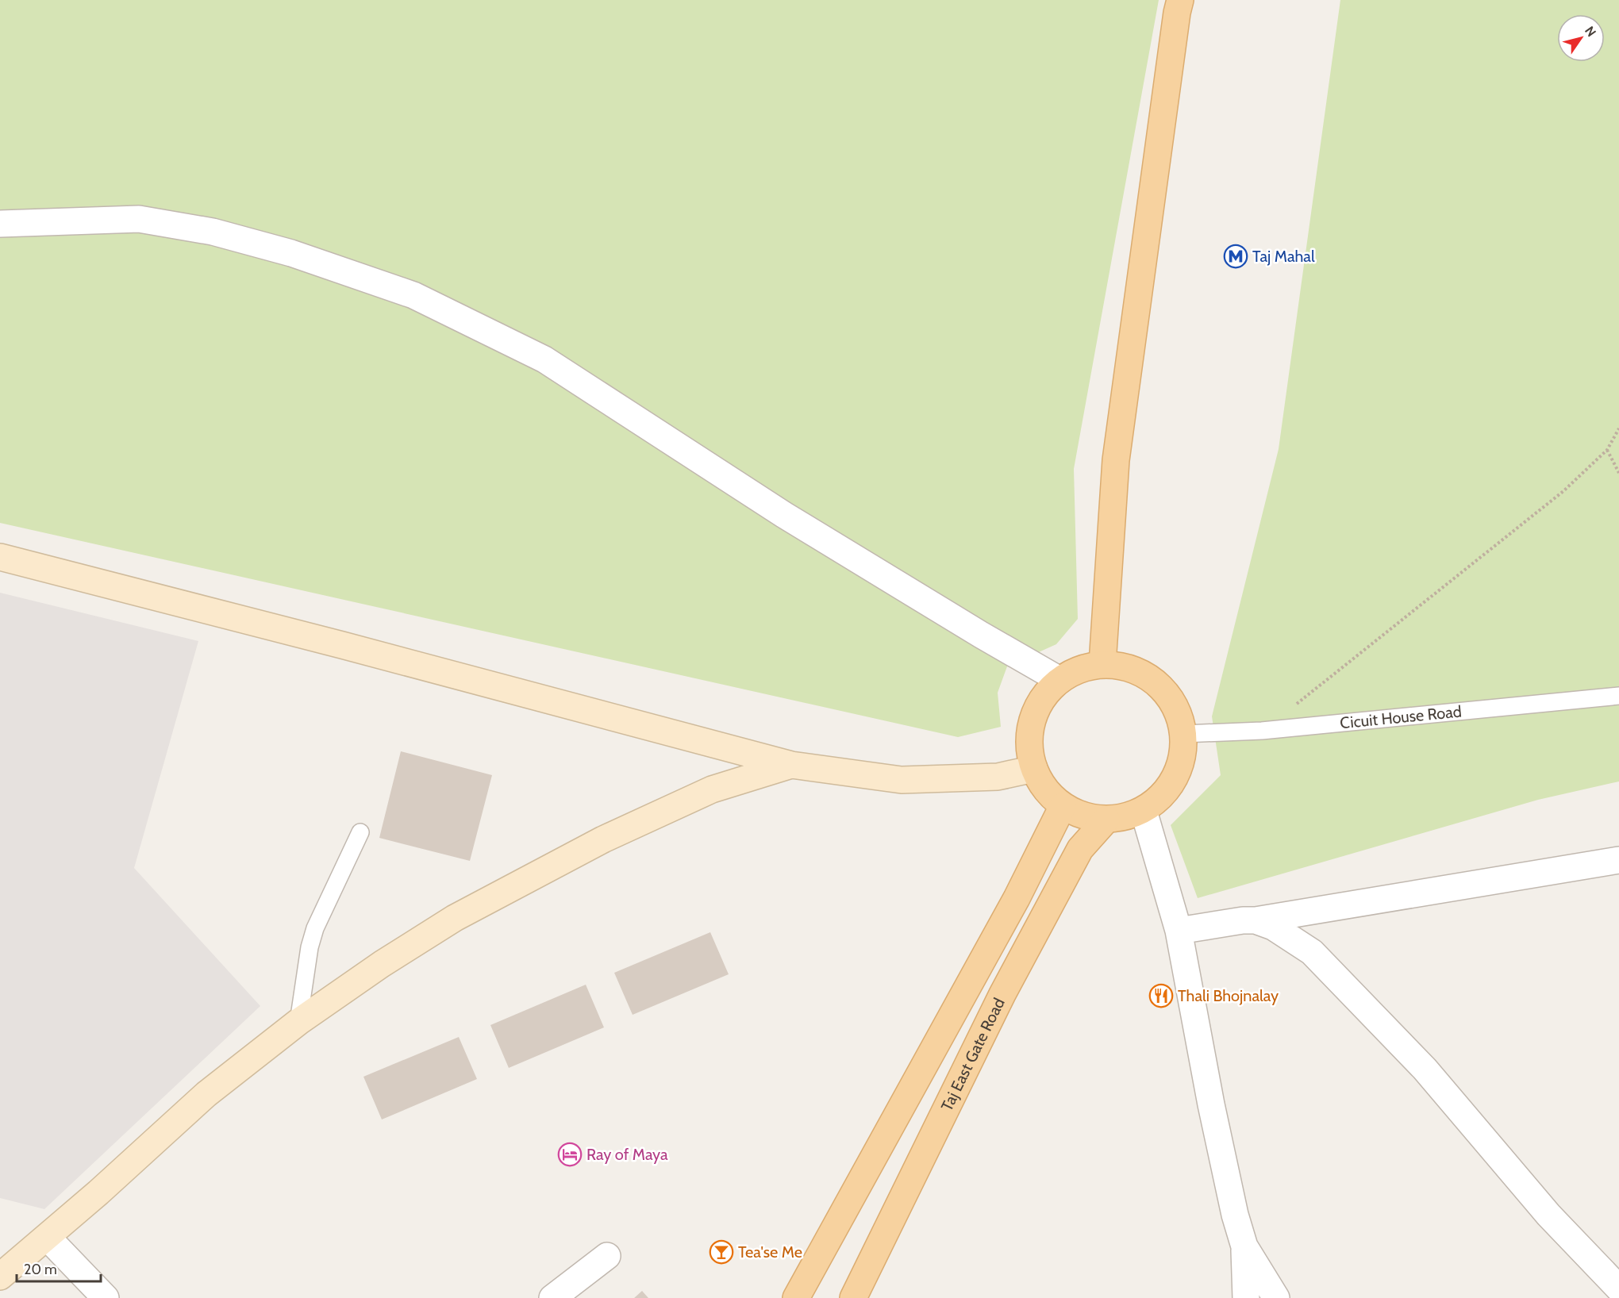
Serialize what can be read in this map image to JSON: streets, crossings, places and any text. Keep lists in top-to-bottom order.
{
  "streets": {
    "main road": ["Taj East Gate Road"],
    "lane": ["Cicuit House Road"]
  },
  "crossings": [
    ["Cicuit House Road", "Taj East Gate Road"]
  ],
  "places": {
    "metro station": ["Taj Mahal"],
    "restaurant": ["Thali Bhojnalay"],
    "hotel": ["Ray of Maya"],
    "bar": ["Tea'se Me"]
  },
  "scale_bar": "20 m",
  "north": "top right"
}
